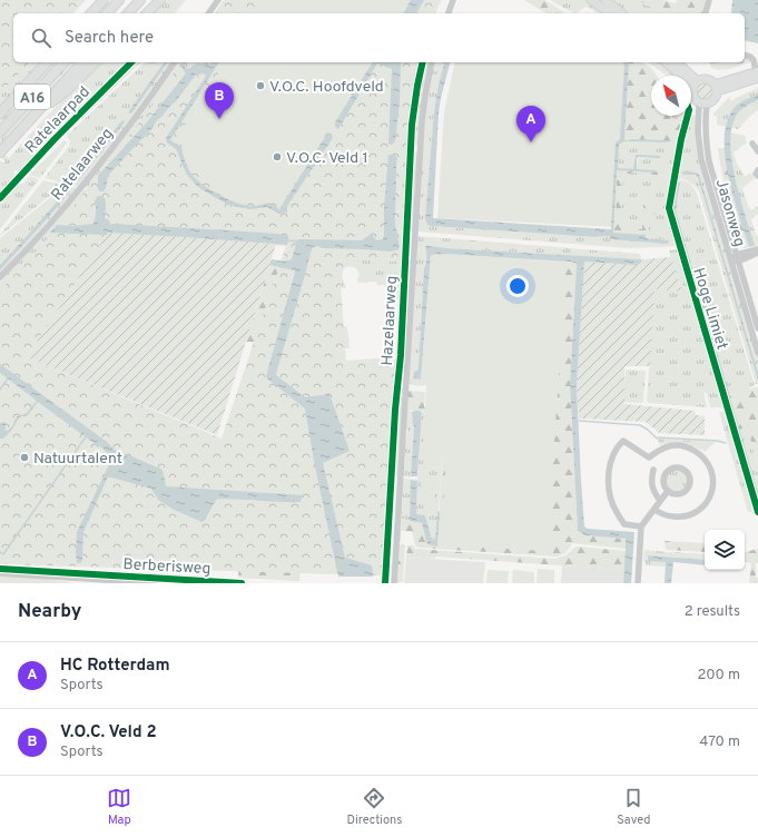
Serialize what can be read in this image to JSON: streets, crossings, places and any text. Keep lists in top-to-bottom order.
{
  "streets": {
    "highway": ["A16"],
    "street": [
      "Ratelaarweg",
      "Jasonweg",
      "Hoge Limiet",
      "Hazelaarweg",
      "Berberisweg"
    ],
    "cycle path": ["Ratelaarpad"]
  },
  "places": ["V.O.C. Hoofdveld", "V.O.C. Veld 1", "Natuurtalent"],
  "north": "top left",
  "page": {
    "search": "Search here",
    "pins": ["B", "A"],
    "heading": ["Nearby", "2 results"],
    "list": [
      {
        "mark": "A",
        "name": "HC Rotterdam",
        "note": "Sports",
        "value": "200 m"
      },
      {
        "mark": "B",
        "name": "V.O.C. Veld 2",
        "note": "Sports",
        "value": "470 m"
      }
    ],
    "nav": ["Map", "Directions", "Saved"]
  }
}
